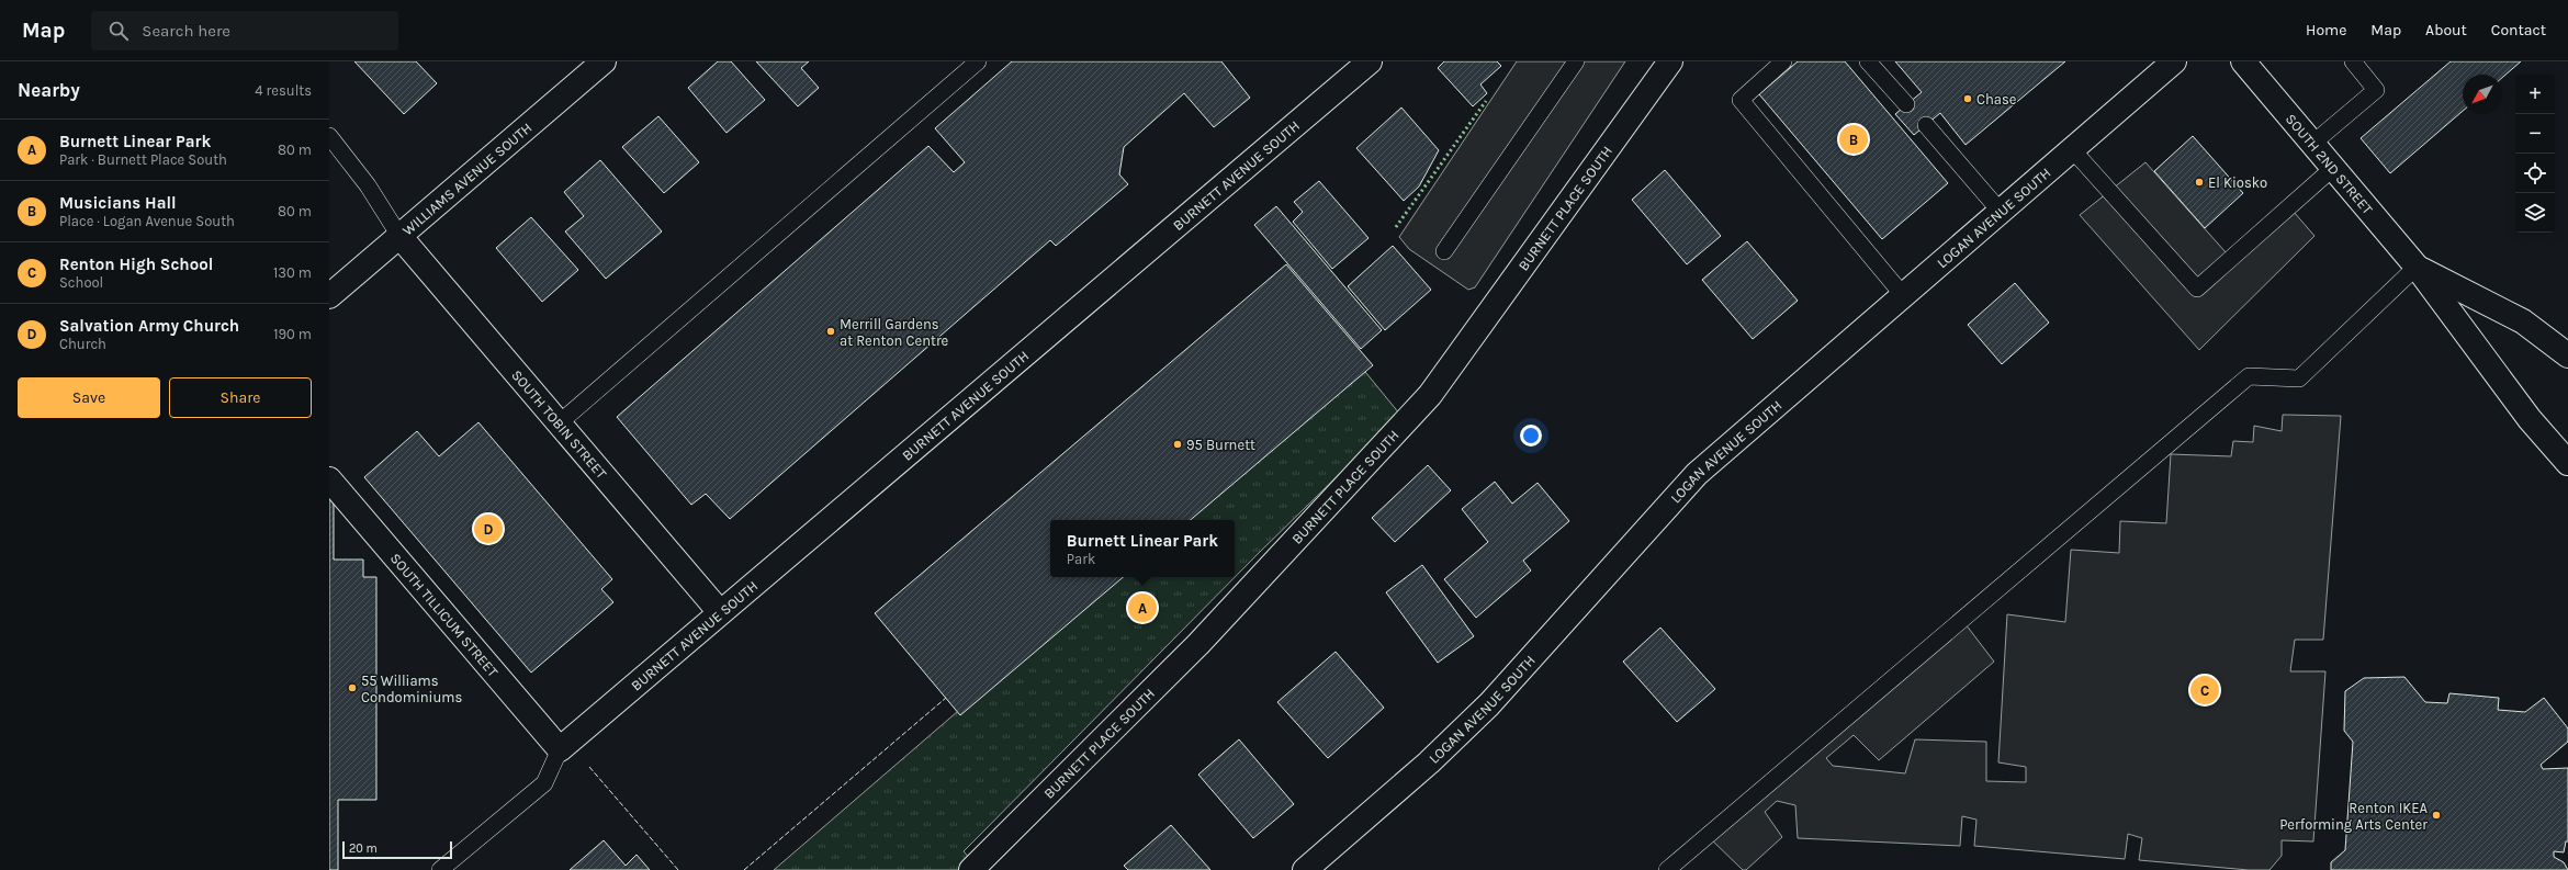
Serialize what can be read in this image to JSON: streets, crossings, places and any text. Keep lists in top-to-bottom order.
{
  "streets": {
    "street": [
      "SOUTH 2ND STREET",
      "BURNETT AVENUE SOUTH",
      "WILLIAMS AVENUE SOUTH",
      "BURNETT PLACE SOUTH",
      "LOGAN AVENUE SOUTH",
      "SOUTH TOBIN STREET",
      "SOUTH TILLICUM STREET"
    ]
  },
  "crossings": [
    ["BURNETT AVENUE SOUTH", "SOUTH TOBIN STREET"],
    ["BURNETT AVENUE SOUTH", "SOUTH TILLICUM STREET"],
    ["WILLIAMS AVENUE SOUTH", "SOUTH TOBIN STREET"]
  ],
  "places": [
    "Chase",
    "El Kiosko",
    "Merrill Gardens at Renton Centre",
    "95 Burnett",
    "55 Williams Condominiums",
    "Renton IKEA Performing Arts Center"
  ],
  "scale_bar": "20 m",
  "north": "bottom left",
  "page": {
    "header": "Map",
    "search": "Search here",
    "nav": [
      "Home",
      "Map",
      "About",
      "Contact"
    ],
    "heading": ["Nearby", "4 results"],
    "map_buttons": ["+", "−"],
    "list": [
      {
        "mark": "A",
        "name": "Burnett Linear Park",
        "note": "Park · Burnett Place South",
        "value": "80 m"
      },
      {
        "mark": "B",
        "name": "Musicians Hall",
        "note": "Place · Logan Avenue South",
        "value": "80 m"
      },
      {
        "mark": "C",
        "name": "Renton High School",
        "note": "School",
        "value": "130 m"
      },
      {
        "mark": "D",
        "name": "Salvation Army Church",
        "note": "Church",
        "value": "190 m"
      }
    ],
    "pins": [
      "B",
      "D",
      "A",
      "C"
    ],
    "buttons": ["Save", "Share"],
    "popup": ["Burnett Linear Park", "Park"],
    "scale": "20 m"
  }
}
